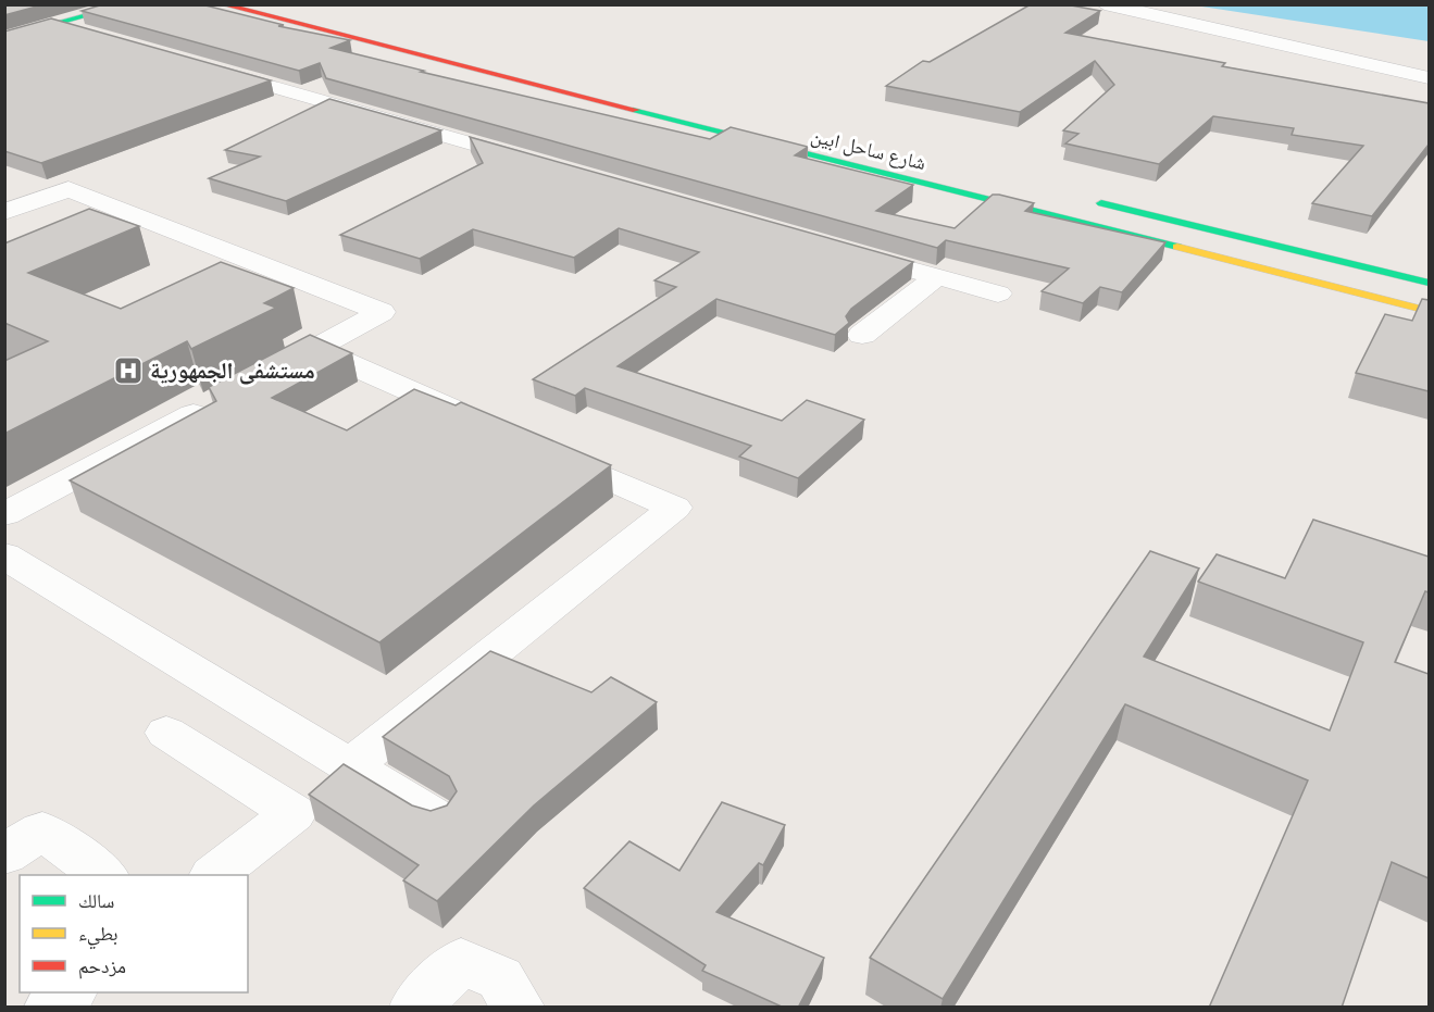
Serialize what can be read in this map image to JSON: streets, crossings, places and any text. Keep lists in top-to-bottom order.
{
  "streets": {
    "main road": ["شارع ساحل ابين"]
  },
  "places": {
    "hospital": ["مستشفى الجمهورية"]
  },
  "legend": ["سالك", "بطيء", "مزدحم"]
}
